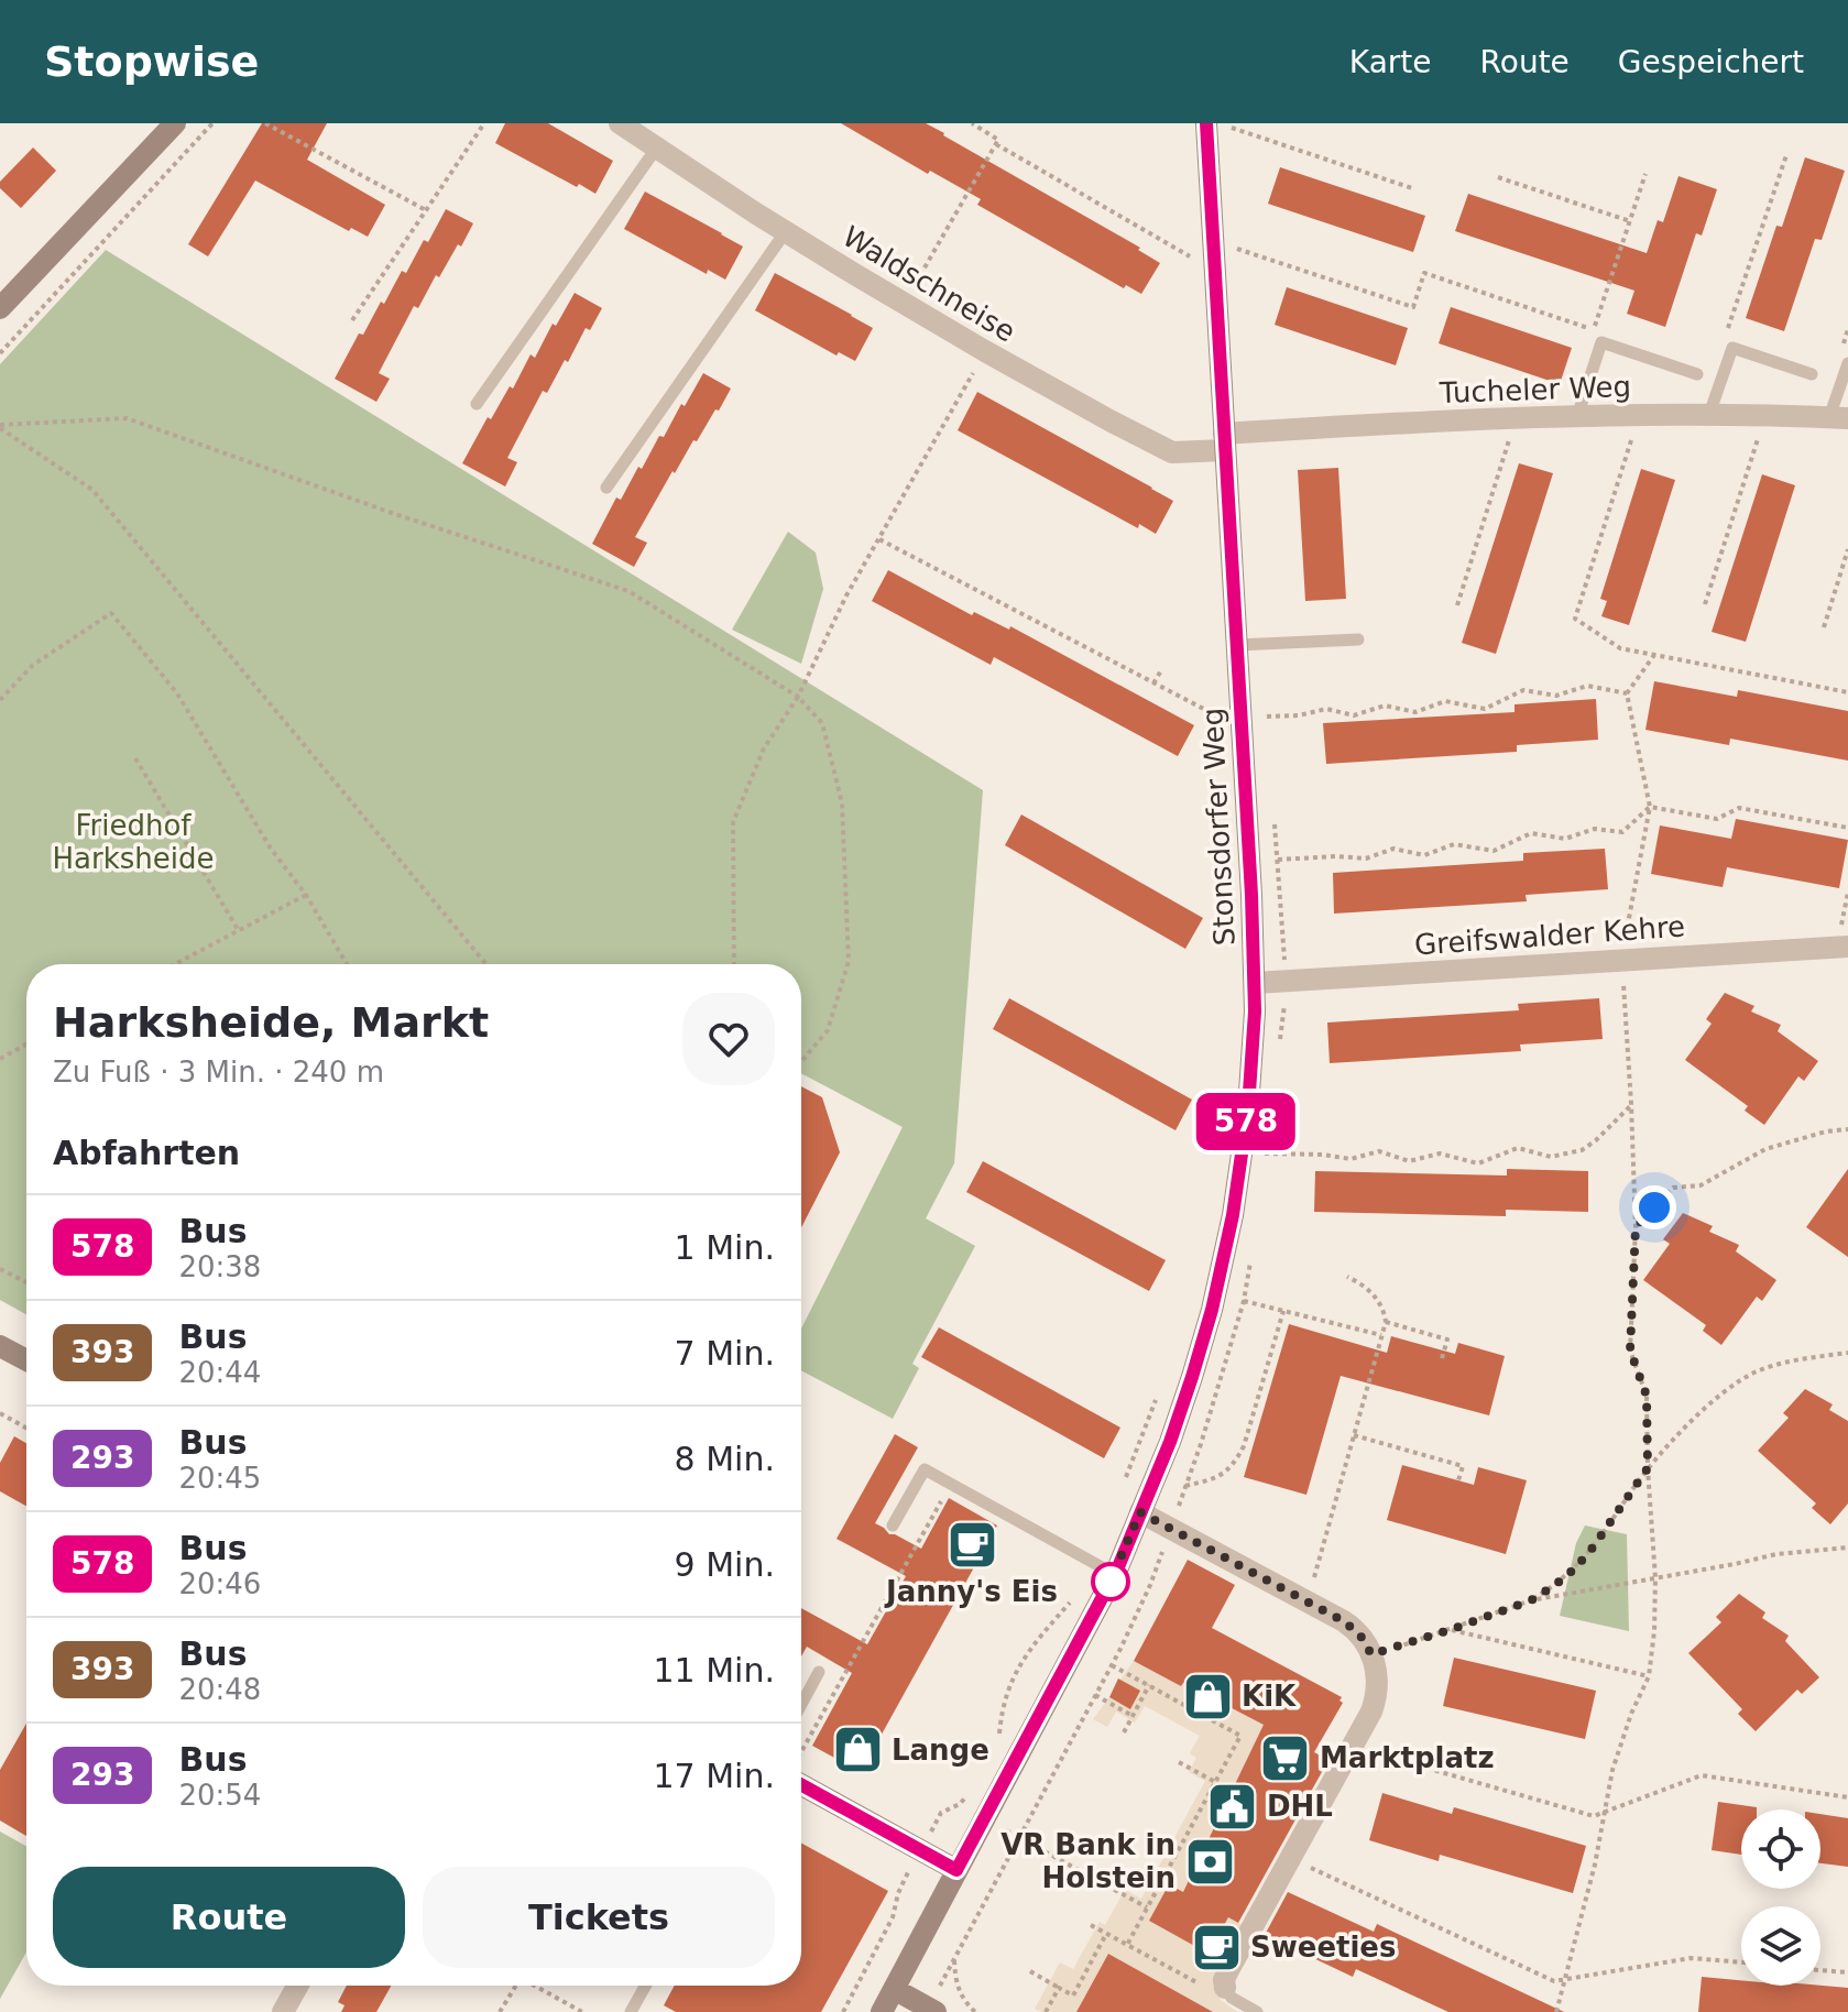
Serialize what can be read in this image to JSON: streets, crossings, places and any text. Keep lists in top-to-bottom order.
{
  "streets": {
    "main road": ["Stonsdorfer Weg"],
    "street": ["Waldschneise", "Tucheler Weg", "Greifswalder Kehre"]
  },
  "crossings": [
    ["Waldschneise", "Tucheler Weg"],
    ["Waldschneise", "Stonsdorfer Weg"],
    ["Tucheler Weg", "Stonsdorfer Weg"],
    ["Stonsdorfer Weg", "Greifswalder Kehre"]
  ],
  "parks": ["Friedhof Harksheide"],
  "places": {
    "cafe": ["Janny's Eis", "Sweeties"],
    "shop": ["KiK", "Lange"],
    "supermarket": ["Marktplatz"],
    "public building": ["DHL"],
    "bank": ["VR Bank in Holstein"]
  },
  "lines": ["bus line 578"],
  "page": {
    "header": "Stopwise",
    "nav": ["Karte", "Route", "Gespeichert"],
    "on_map": "578",
    "heading": [
      ["Harksheide, Markt", "Zu Fuß · 3 Min. · 240 m"],
      "Abfahrten"
    ],
    "list": [
      {
        "mark": "578",
        "name": "Bus",
        "note": "20:38",
        "value": "1 Min."
      },
      {
        "mark": "393",
        "name": "Bus",
        "note": "20:44",
        "value": "7 Min."
      },
      {
        "mark": "293",
        "name": "Bus",
        "note": "20:45",
        "value": "8 Min."
      },
      {
        "mark": "578",
        "name": "Bus",
        "note": "20:46",
        "value": "9 Min."
      },
      {
        "mark": "393",
        "name": "Bus",
        "note": "20:48",
        "value": "11 Min."
      },
      {
        "mark": "293",
        "name": "Bus",
        "note": "20:54",
        "value": "17 Min."
      }
    ],
    "buttons": ["Route", "Tickets"]
  }
}
